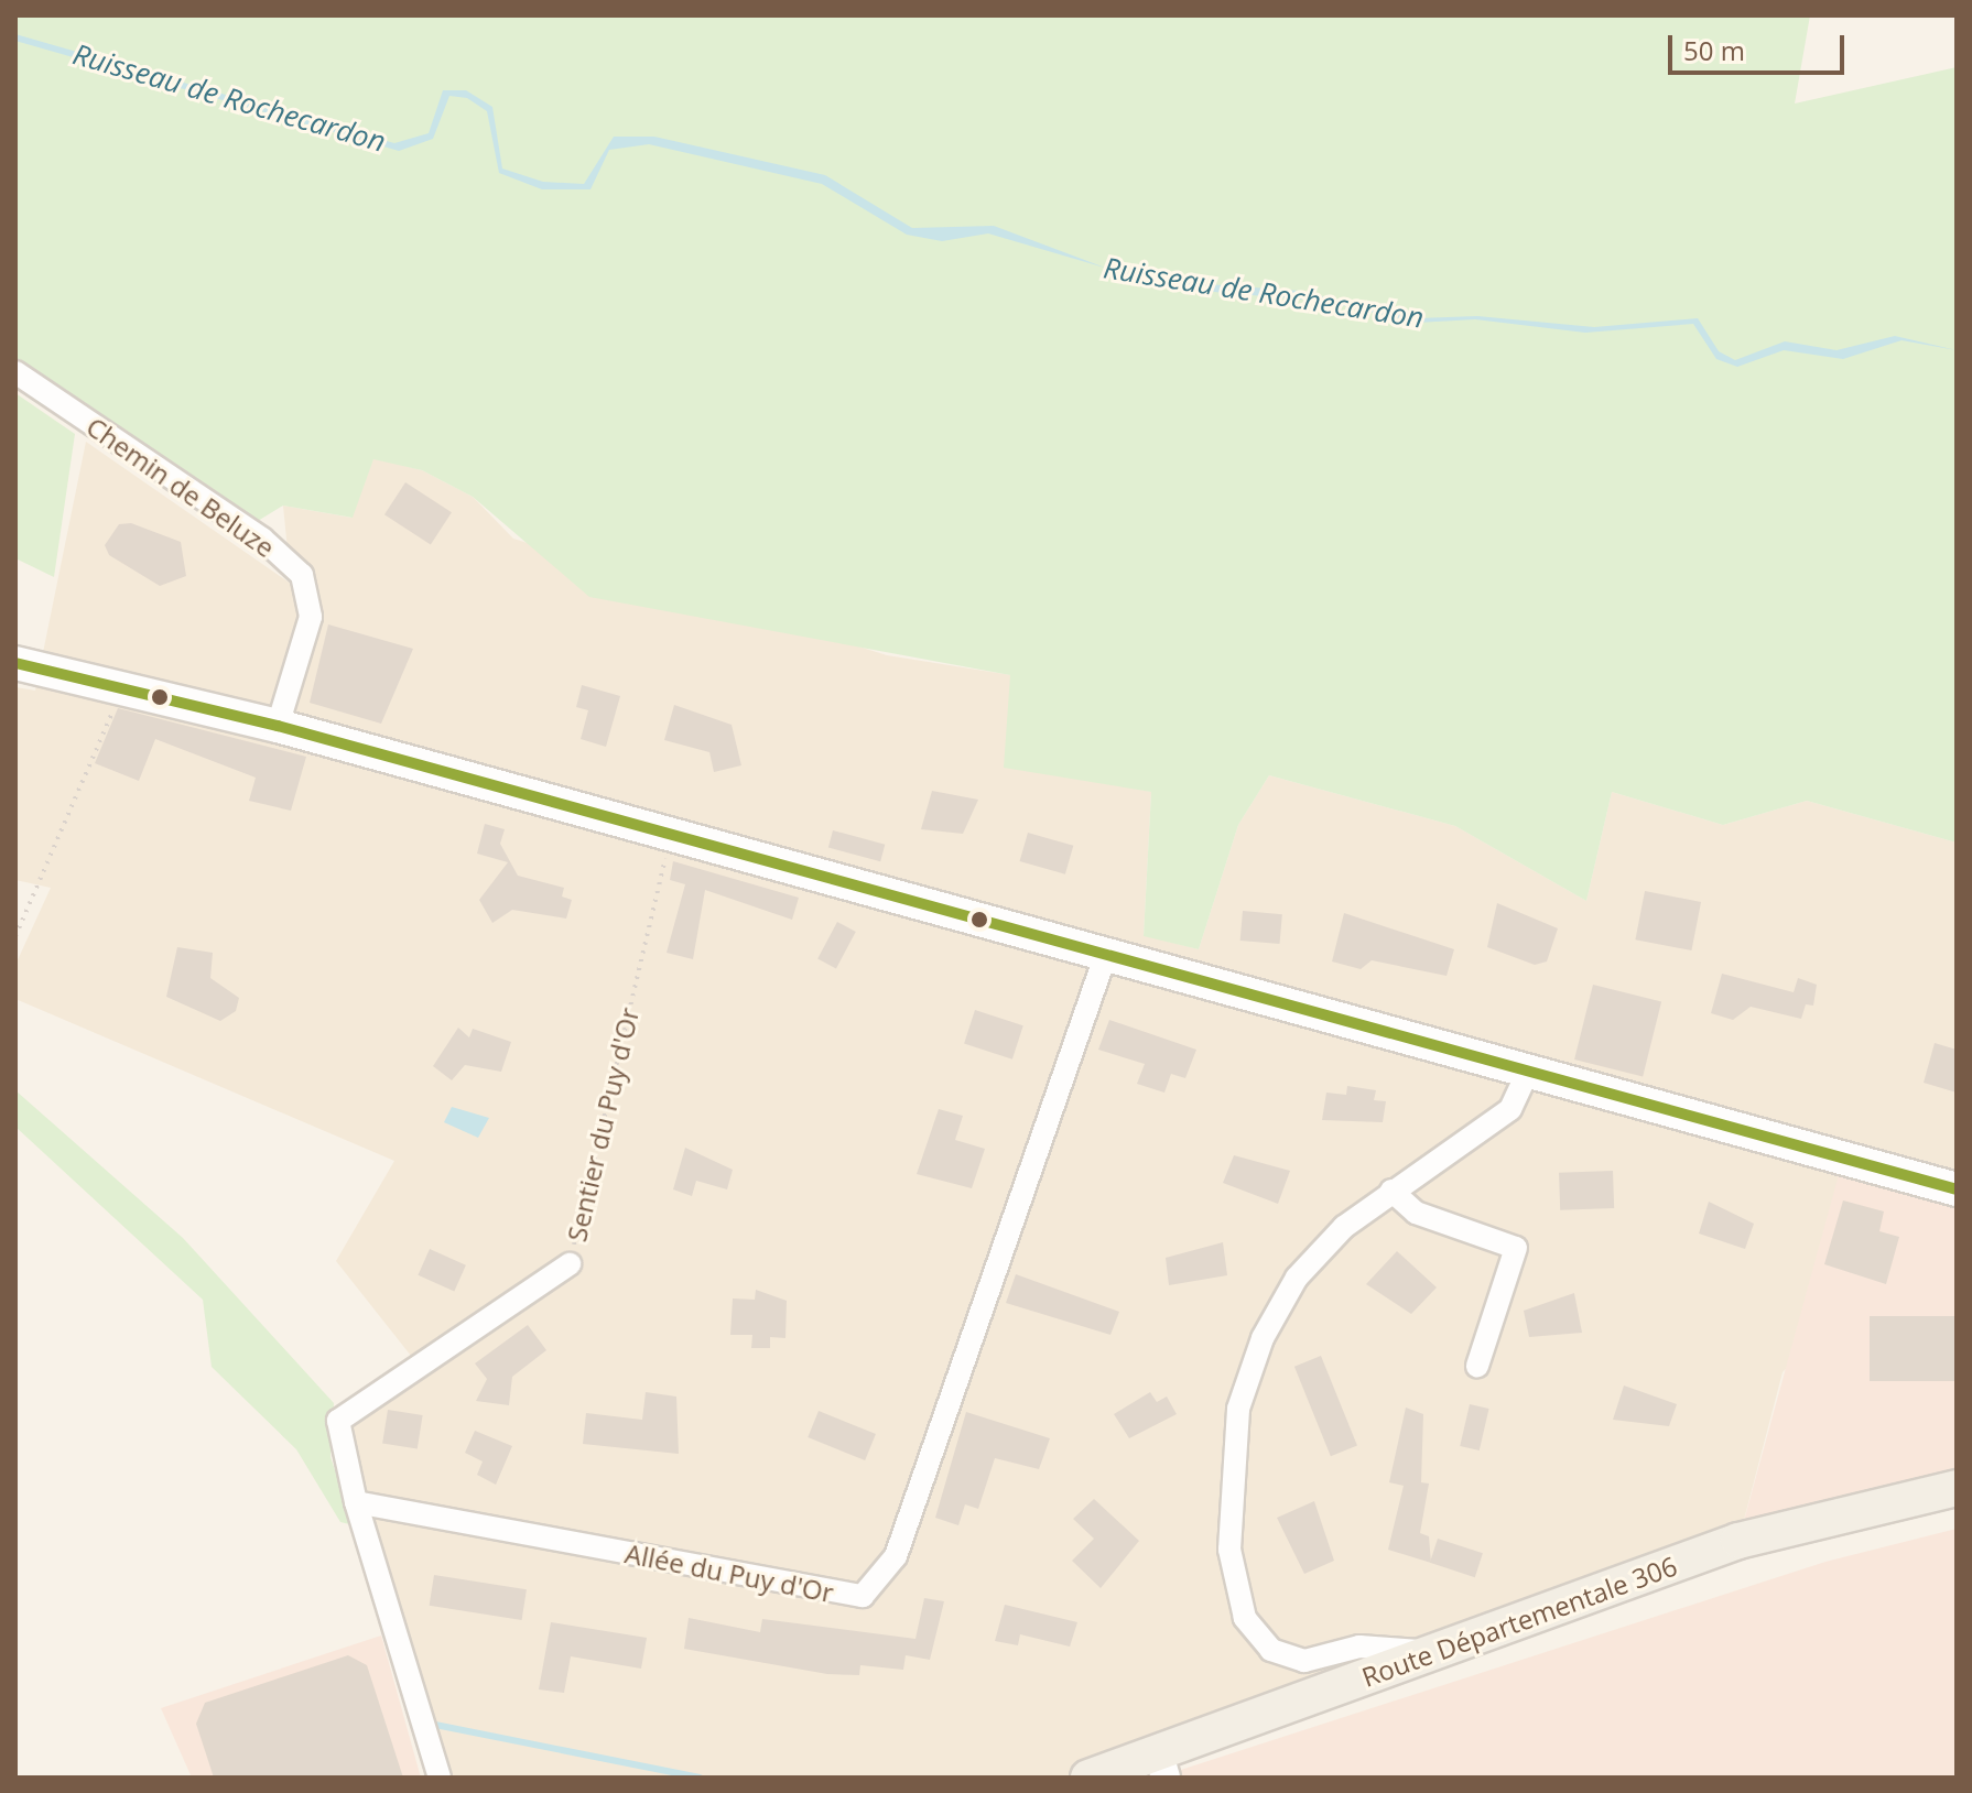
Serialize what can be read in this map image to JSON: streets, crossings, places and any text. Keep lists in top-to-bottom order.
{
  "streets": {
    "main road": ["Route Départementale 306"],
    "street": ["Chemin de Beluze", "Sentier du Puy d'Or", "Allée du Puy d'Or"]
  },
  "crossings": [
    ["Sentier du Puy d'Or", "Allée du Puy d'Or"]
  ],
  "water": ["Ruisseau de Rochecardon"],
  "scale_bar": "50 m"
}
